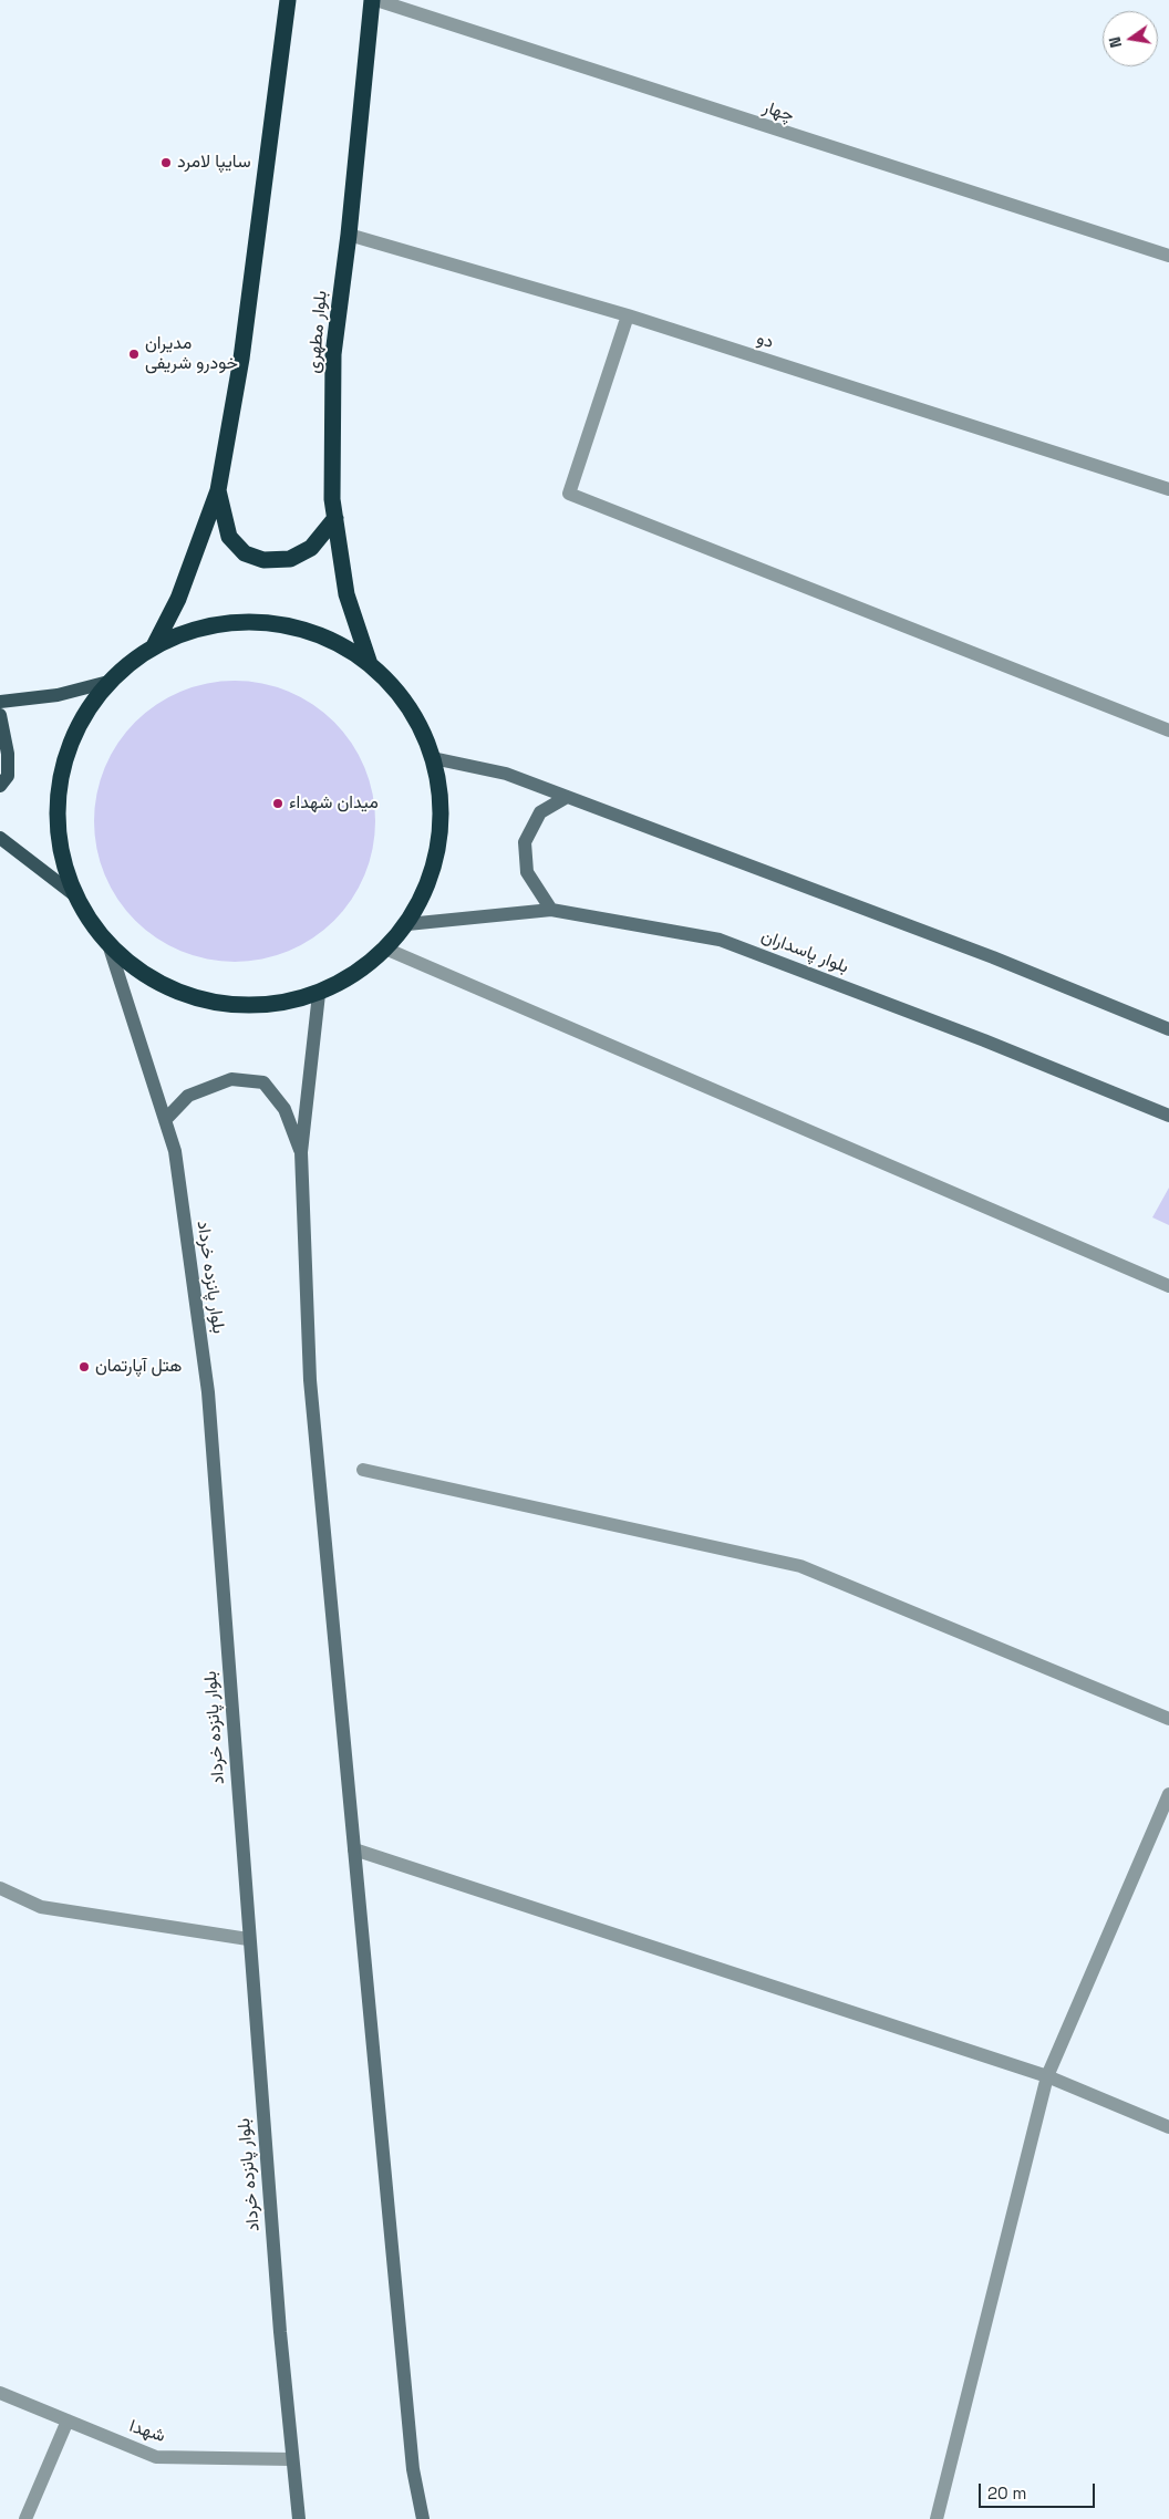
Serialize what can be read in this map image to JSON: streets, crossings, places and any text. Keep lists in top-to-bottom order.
{
  "streets": {
    "highway": ["بلوار مطهری"],
    "main road": ["بلوار پاسداران", "بلوار پانزده خرداد"],
    "street": ["چهار", "دو", "شهدا"]
  },
  "crossings": [
    ["بلوار مطهری", "دو"],
    ["بلوار پانزده خرداد", "شهدا"]
  ],
  "places": [
    "سایپا لامرد",
    "مدیران خودرو شریفی",
    "میدان شهداء",
    "هتل آپارتمان"
  ],
  "scale_bar": "20 m",
  "north": "left"
}
